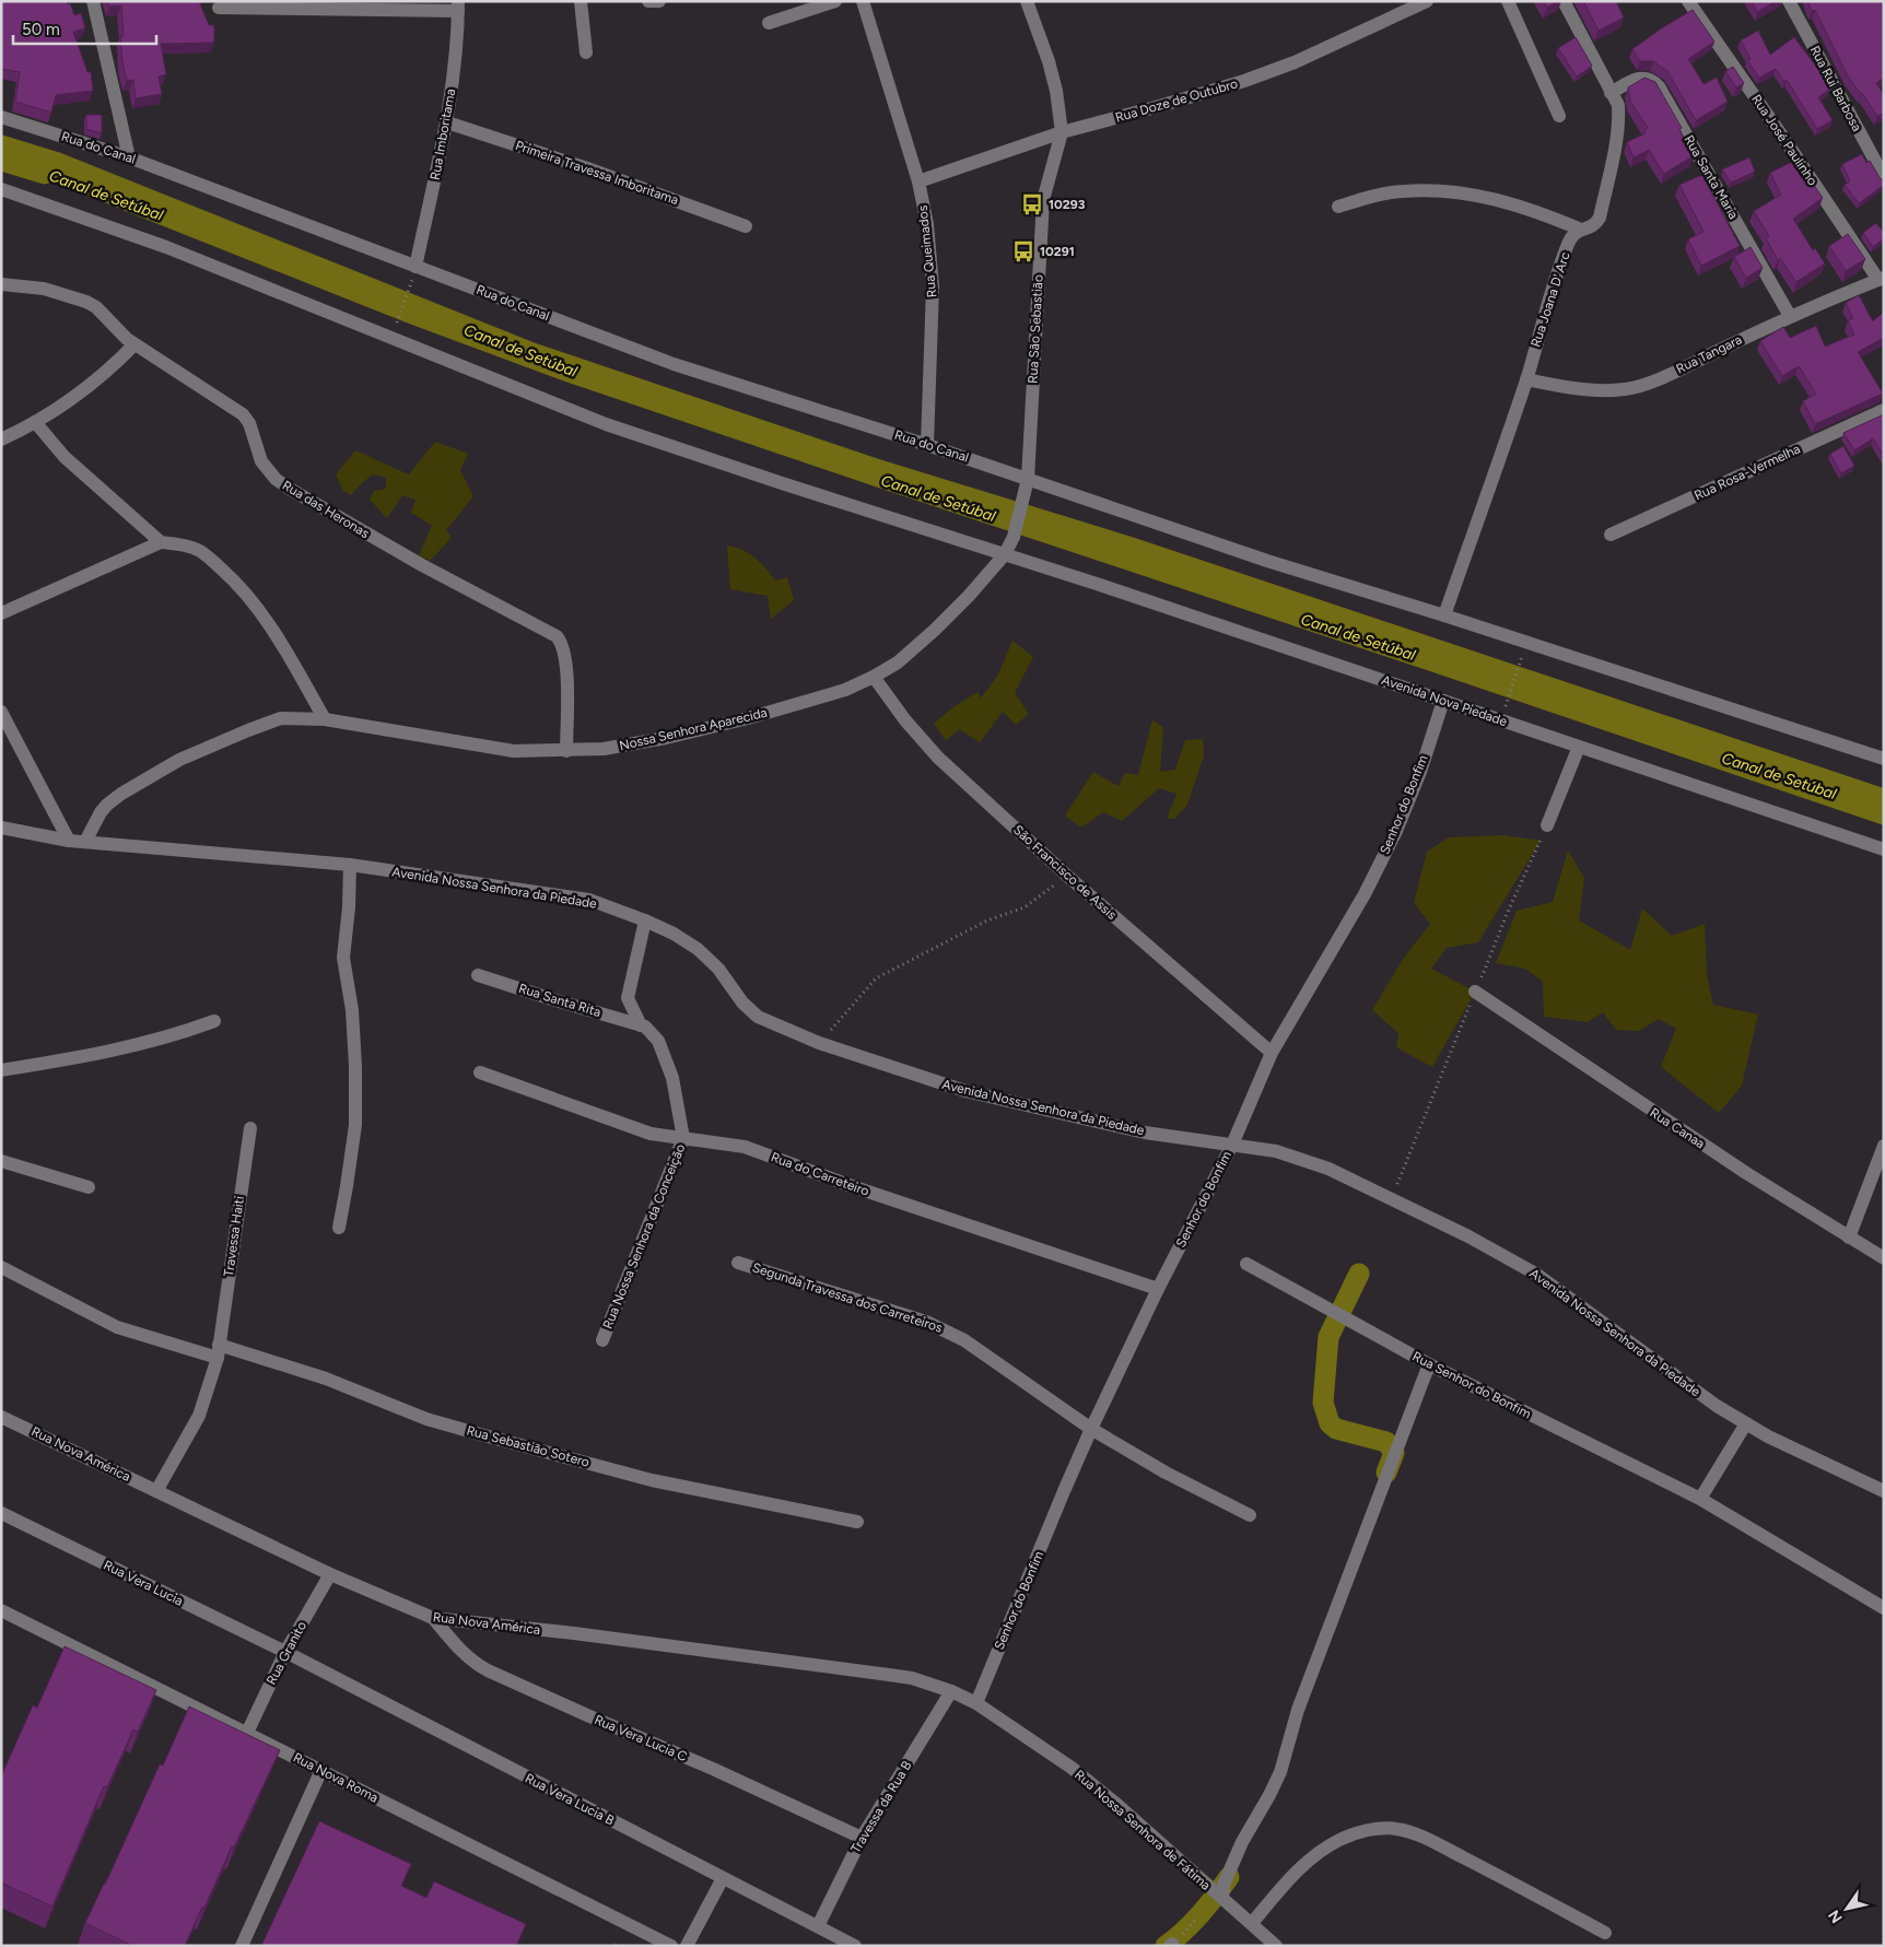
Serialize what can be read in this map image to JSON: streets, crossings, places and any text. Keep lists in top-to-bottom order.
{
  "streets": {
    "street": [
      "Rua Rui Barbosa",
      "Rua Doze de Outubro",
      "Rua Imboritama",
      "Rua José Paulinho",
      "Rua do Canal",
      "Primeira Travessa Imboritama",
      "Rua Santa Maria",
      "Rua Queimados",
      "Rua Joana D' Arc",
      "Rua São Sebastião",
      "Rua Tangara",
      "Rua Rosa-Vermelha",
      "Rua das Heronas",
      "Avenida Nova Piedade",
      "Nossa Senhora Aparecida",
      "Senhor do Bonfim",
      "São Francisco de Assis",
      "Avenida Nossa Senhora da Piedade",
      "Rua Santa Rita",
      "Rua Canaa",
      "Rua do Carreteiro",
      "Travessa Haiti",
      "Rua Nossa Senhora da Conceição",
      "Segunda Travessa dos Carreteiros",
      "Rua Senhor do Bonfim",
      "Rua Sebastião Sotero",
      "Rua Nova América",
      "Rua Vera Lucia",
      "Rua Granito",
      "Rua Vera Lucia C",
      "Rua Nova Roma",
      "Rua Vera Lucia B",
      "Travessa da Rua B",
      "Rua Nossa Senhora de Fátima"
    ]
  },
  "crossings": [
    ["Rua Doze de Outubro", "Rua Queimados"],
    ["Rua Doze de Outubro", "Rua São Sebastião"],
    ["Rua Imboritama", "Rua do Canal"],
    ["Rua Imboritama", "Primeira Travessa Imboritama"],
    ["Rua José Paulinho", "Rua Tangara"],
    ["Rua do Canal", "Rua Queimados"],
    ["Rua do Canal", "Rua São Sebastião"],
    ["Rua Santa Maria", "Rua Joana D' Arc"],
    ["Rua Santa Maria", "Rua Tangara"],
    ["Rua Joana D' Arc", "Rua Tangara"],
    ["Rua São Sebastião", "Nossa Senhora Aparecida"],
    ["Rua das Heronas", "Nossa Senhora Aparecida"],
    ["Avenida Nova Piedade", "Nossa Senhora Aparecida"],
    ["Avenida Nova Piedade", "Senhor do Bonfim"],
    ["Nossa Senhora Aparecida", "São Francisco de Assis"],
    ["Nossa Senhora Aparecida", "Avenida Nossa Senhora da Piedade"],
    ["Senhor do Bonfim", "São Francisco de Assis"],
    ["Senhor do Bonfim", "Avenida Nossa Senhora da Piedade"],
    ["Senhor do Bonfim", "Rua do Carreteiro"],
    ["Senhor do Bonfim", "Segunda Travessa dos Carreteiros"],
    ["Senhor do Bonfim", "Rua Nova América"],
    ["Senhor do Bonfim", "Rua Nossa Senhora de Fátima"],
    ["Avenida Nossa Senhora da Piedade", "Rua Nossa Senhora da Conceição"],
    ["Rua Santa Rita", "Rua Nossa Senhora da Conceição"],
    ["Rua do Carreteiro", "Rua Nossa Senhora da Conceição"],
    ["Travessa Haiti", "Rua Sebastião Sotero"],
    ["Rua Nova América", "Rua Granito"],
    ["Rua Nova América", "Rua Vera Lucia C"],
    ["Rua Nova América", "Travessa da Rua B"],
    ["Rua Nova América", "Rua Nossa Senhora de Fátima"],
    ["Rua Vera Lucia", "Rua Granito"],
    ["Rua Vera Lucia", "Rua Vera Lucia B"],
    ["Rua Granito", "Rua Nova Roma"],
    ["Rua Granito", "Rua Vera Lucia B"],
    ["Rua Vera Lucia C", "Travessa da Rua B"],
    ["Rua Vera Lucia B", "Travessa da Rua B"]
  ],
  "water": ["Canal de Setúbal"],
  "places": {
    "bus stop": ["10293", "10291"]
  },
  "scale_bar": "50 m",
  "north": "bottom left"
}
